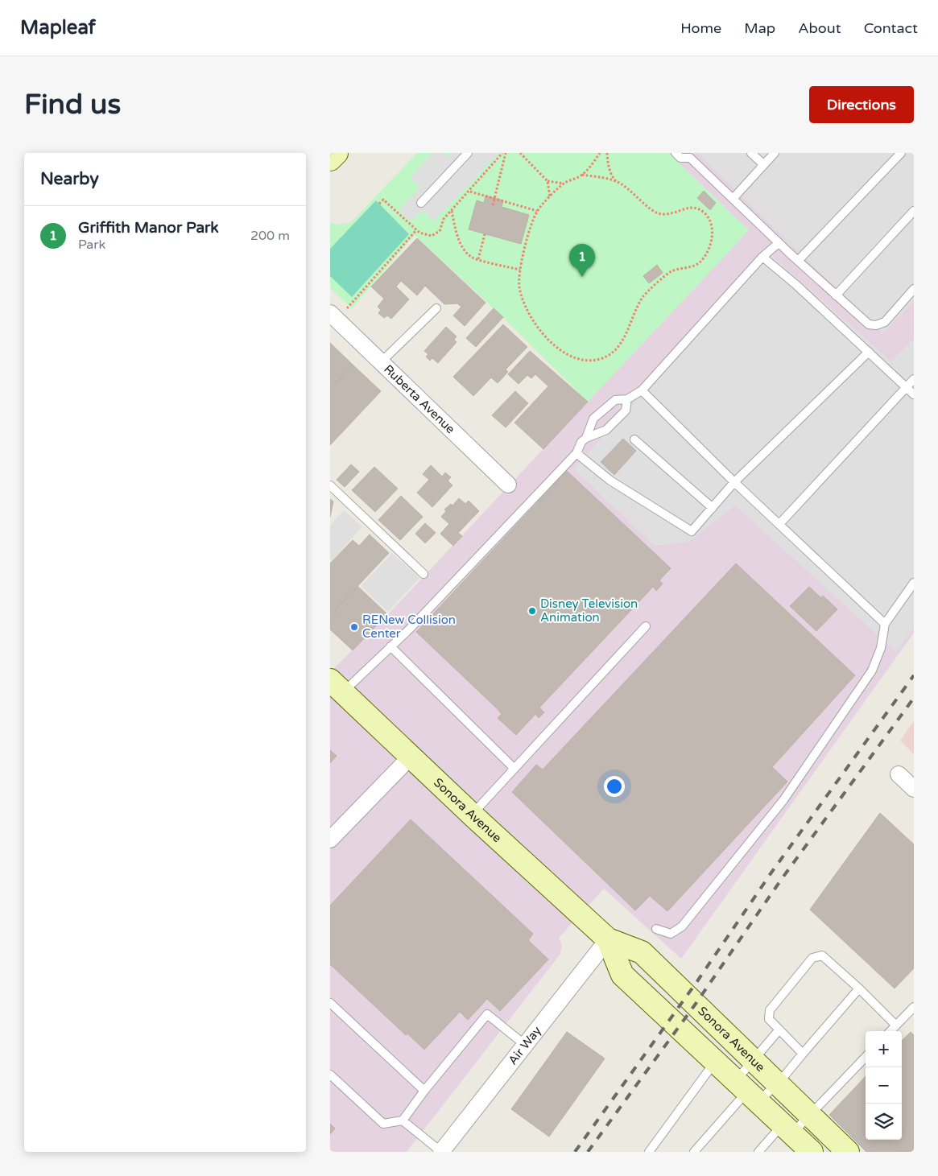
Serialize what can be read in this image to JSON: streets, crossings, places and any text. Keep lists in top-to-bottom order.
{
  "streets": {
    "main road": ["Sonora Avenue"],
    "street": ["Ruberta Avenue", "Air Way"]
  },
  "crossings": [
    ["Sonora Avenue", "Air Way"]
  ],
  "places": ["Disney Television Animation", "RENew Collision Center"],
  "page": {
    "header": "Mapleaf",
    "nav": [
      "Home",
      "Map",
      "About",
      "Contact"
    ],
    "buttons": "Directions",
    "title": "Find us",
    "heading": "Nearby",
    "list": [
      {
        "mark": "1",
        "name": "Griffith Manor Park",
        "note": "Park",
        "value": "200 m"
      }
    ],
    "pins": "1",
    "map_buttons": ["+", "−"]
  }
}
